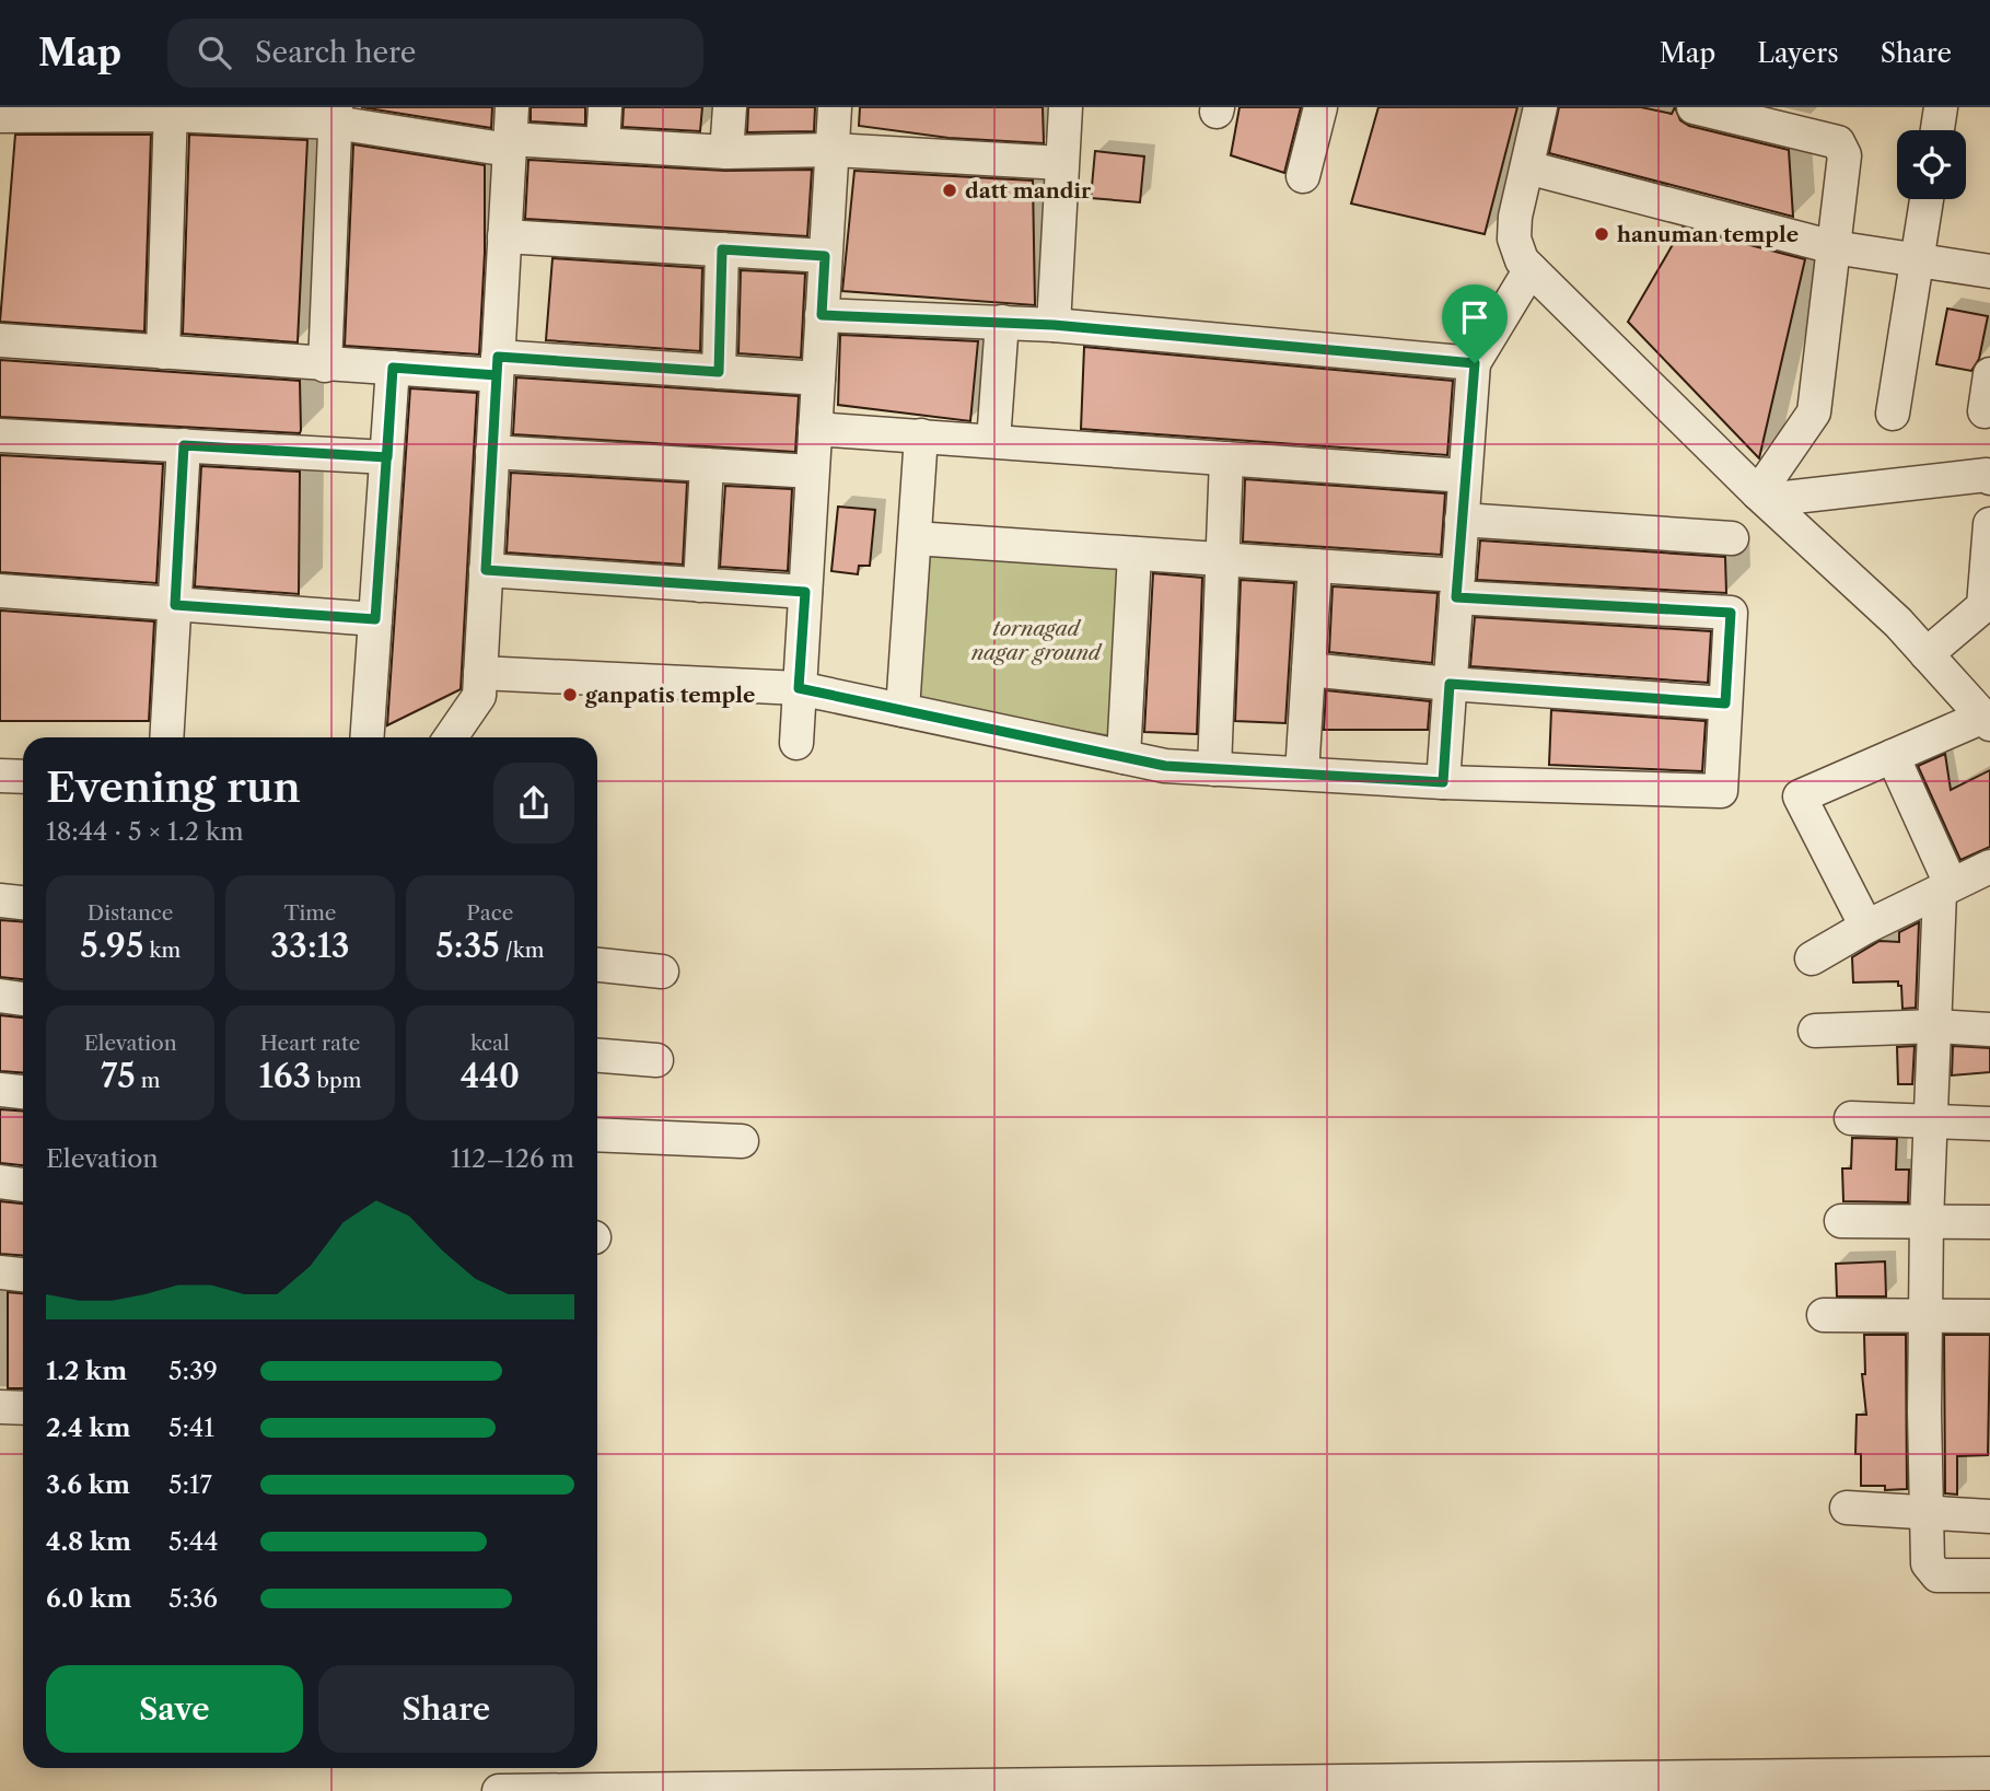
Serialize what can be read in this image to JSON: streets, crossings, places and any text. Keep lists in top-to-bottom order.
{
  "parks": ["tornagad nagar ground"],
  "places": ["datt mandir", "hanuman temple", "ganpatis temple"],
  "page": {
    "header": "Map",
    "search": "Search here",
    "nav": ["Map", "Layers", "Share"],
    "heading": ["Evening run", "18:44 · 5 × 1.2 km"],
    "stats": [
      ["Distance", "5.95 km"],
      ["Time", "33:13"],
      ["Pace", "5:35 /km"],
      ["Elevation", "75 m"],
      ["Heart rate", "163 bpm"],
      ["kcal", "440"]
    ],
    "chart": ["Elevation", "112–126 m"],
    "list": [
      {
        "name": "1.2 km",
        "note": "5:39"
      },
      {
        "name": "2.4 km",
        "note": "5:41"
      },
      {
        "name": "3.6 km",
        "note": "5:17"
      },
      {
        "name": "4.8 km",
        "note": "5:44"
      },
      {
        "name": "6.0 km",
        "note": "5:36"
      }
    ],
    "buttons": ["Save", "Share"]
  }
}
